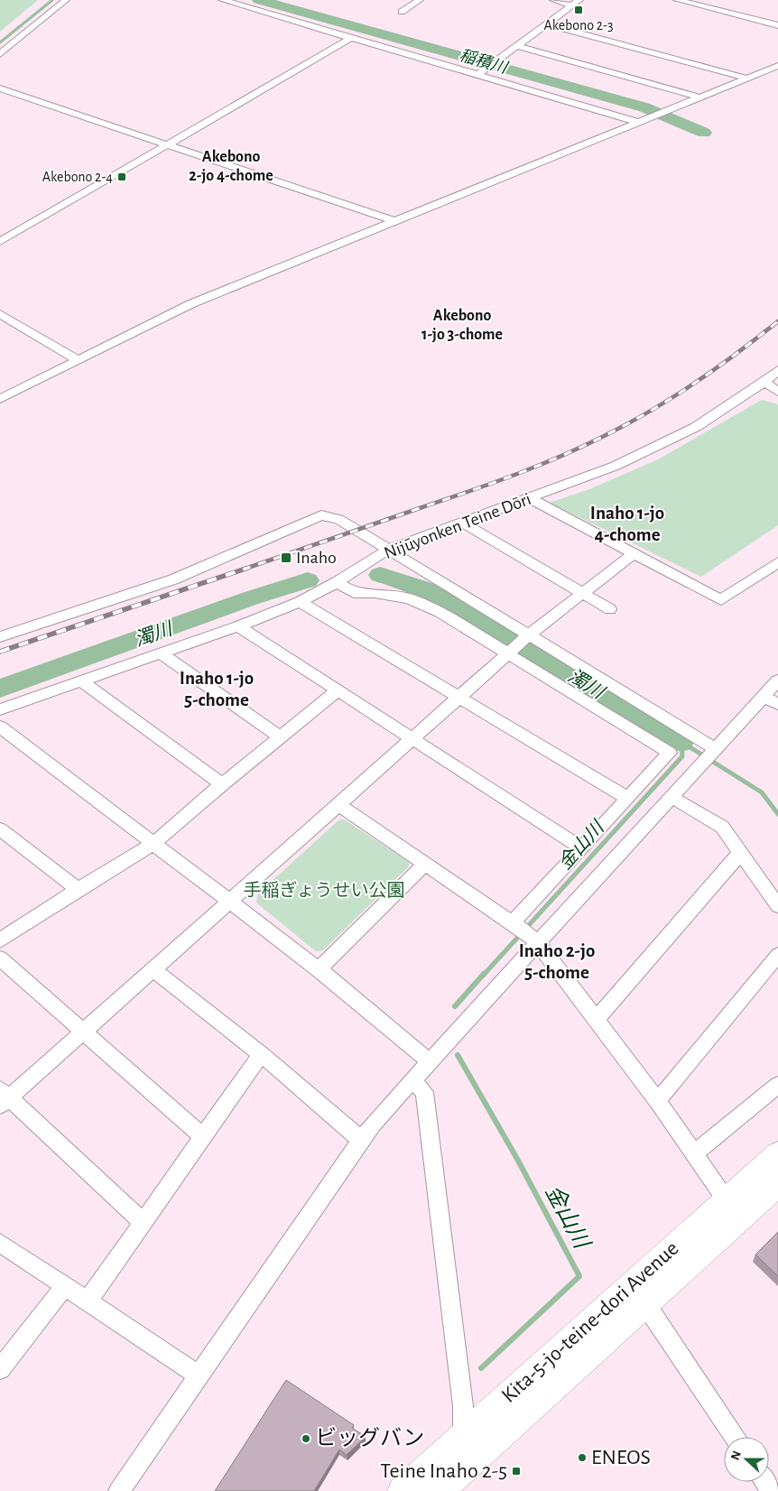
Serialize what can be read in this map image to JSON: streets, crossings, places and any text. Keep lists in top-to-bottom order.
{
  "streets": {
    "highway": ["Kita-5-jo-teine-dori Avenue"],
    "street": ["Nijūyonken Teine Dōri"]
  },
  "districts": [
    "Akebono 2-jo 4-chome",
    "Akebono 1-jo 3-chome",
    "Inaho 1-jo 4-chome",
    "Inaho 1-jo 5-chome",
    "Inaho 2-jo 5-chome"
  ],
  "water": ["稲積川", "濁川", "金山川"],
  "parks": ["手稲ぎょうせい公園"],
  "places": {
    "transit": [
      "Akebono 2-3",
      "Akebono 2-4",
      "Inaho",
      "Teine Inaho 2-5"
    ],
    "other": ["ビッグバン", "ENEOS"]
  },
  "north": "left"
}
